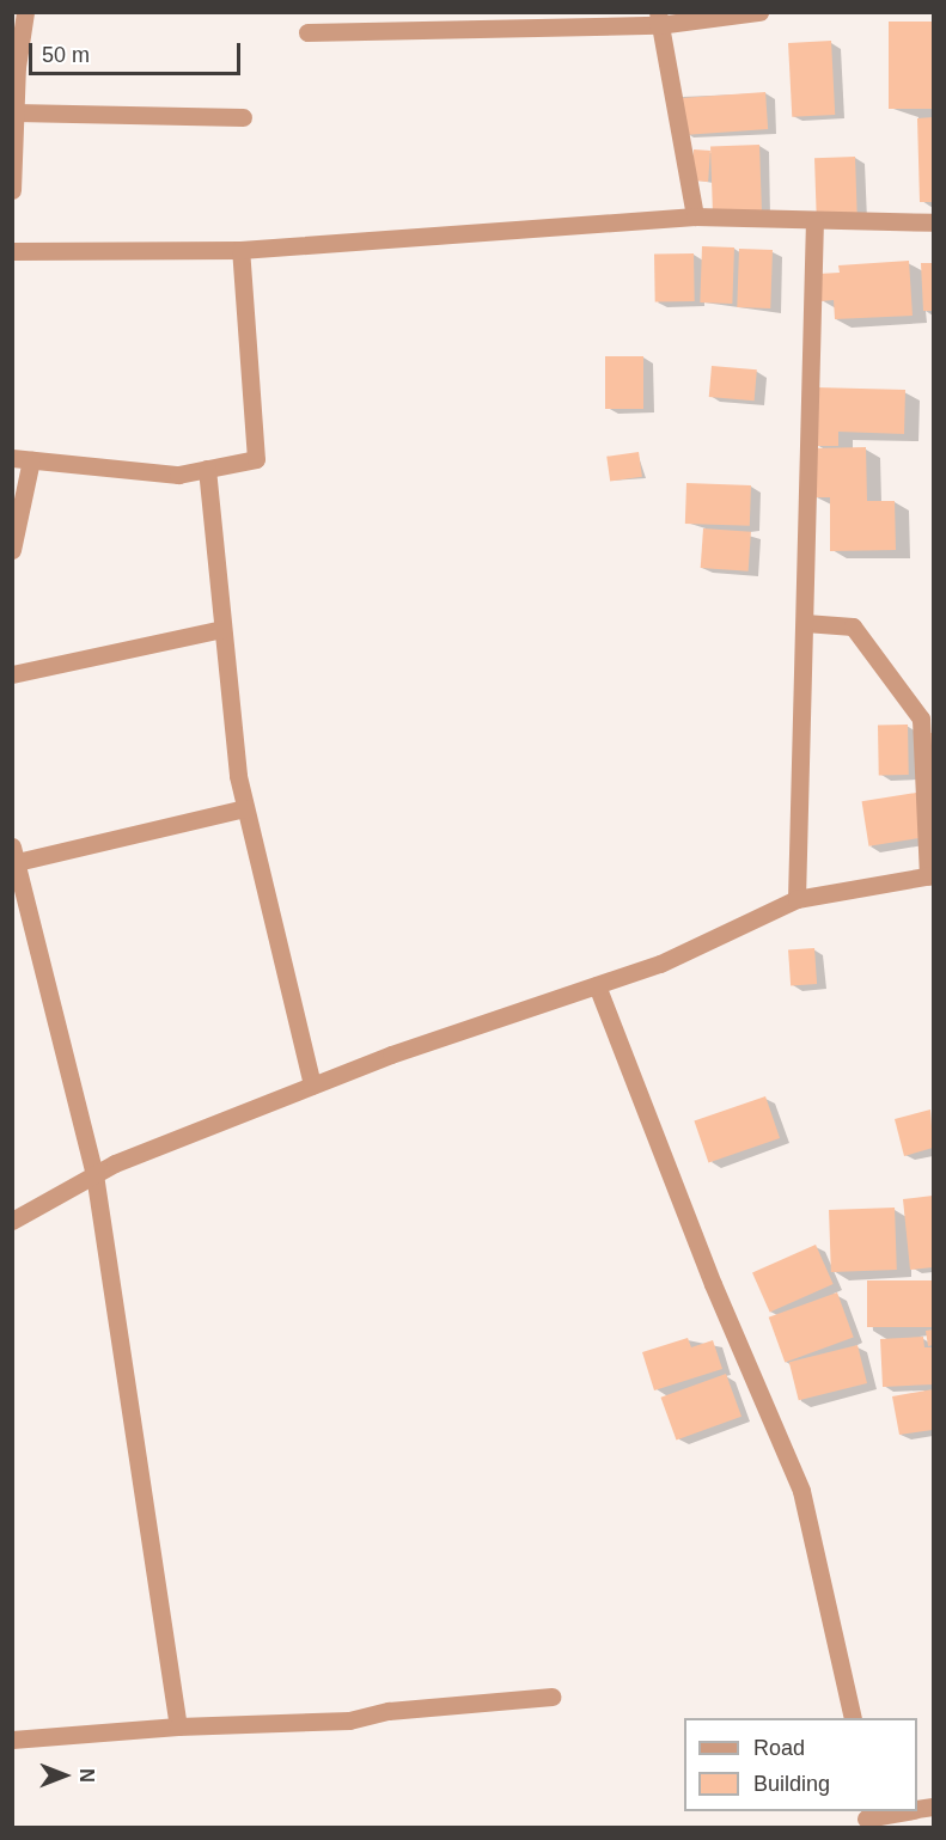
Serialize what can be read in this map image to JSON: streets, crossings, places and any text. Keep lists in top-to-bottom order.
{
  "legend": ["Road", "Building"],
  "scale_bar": "50 m",
  "north": "right"
}
